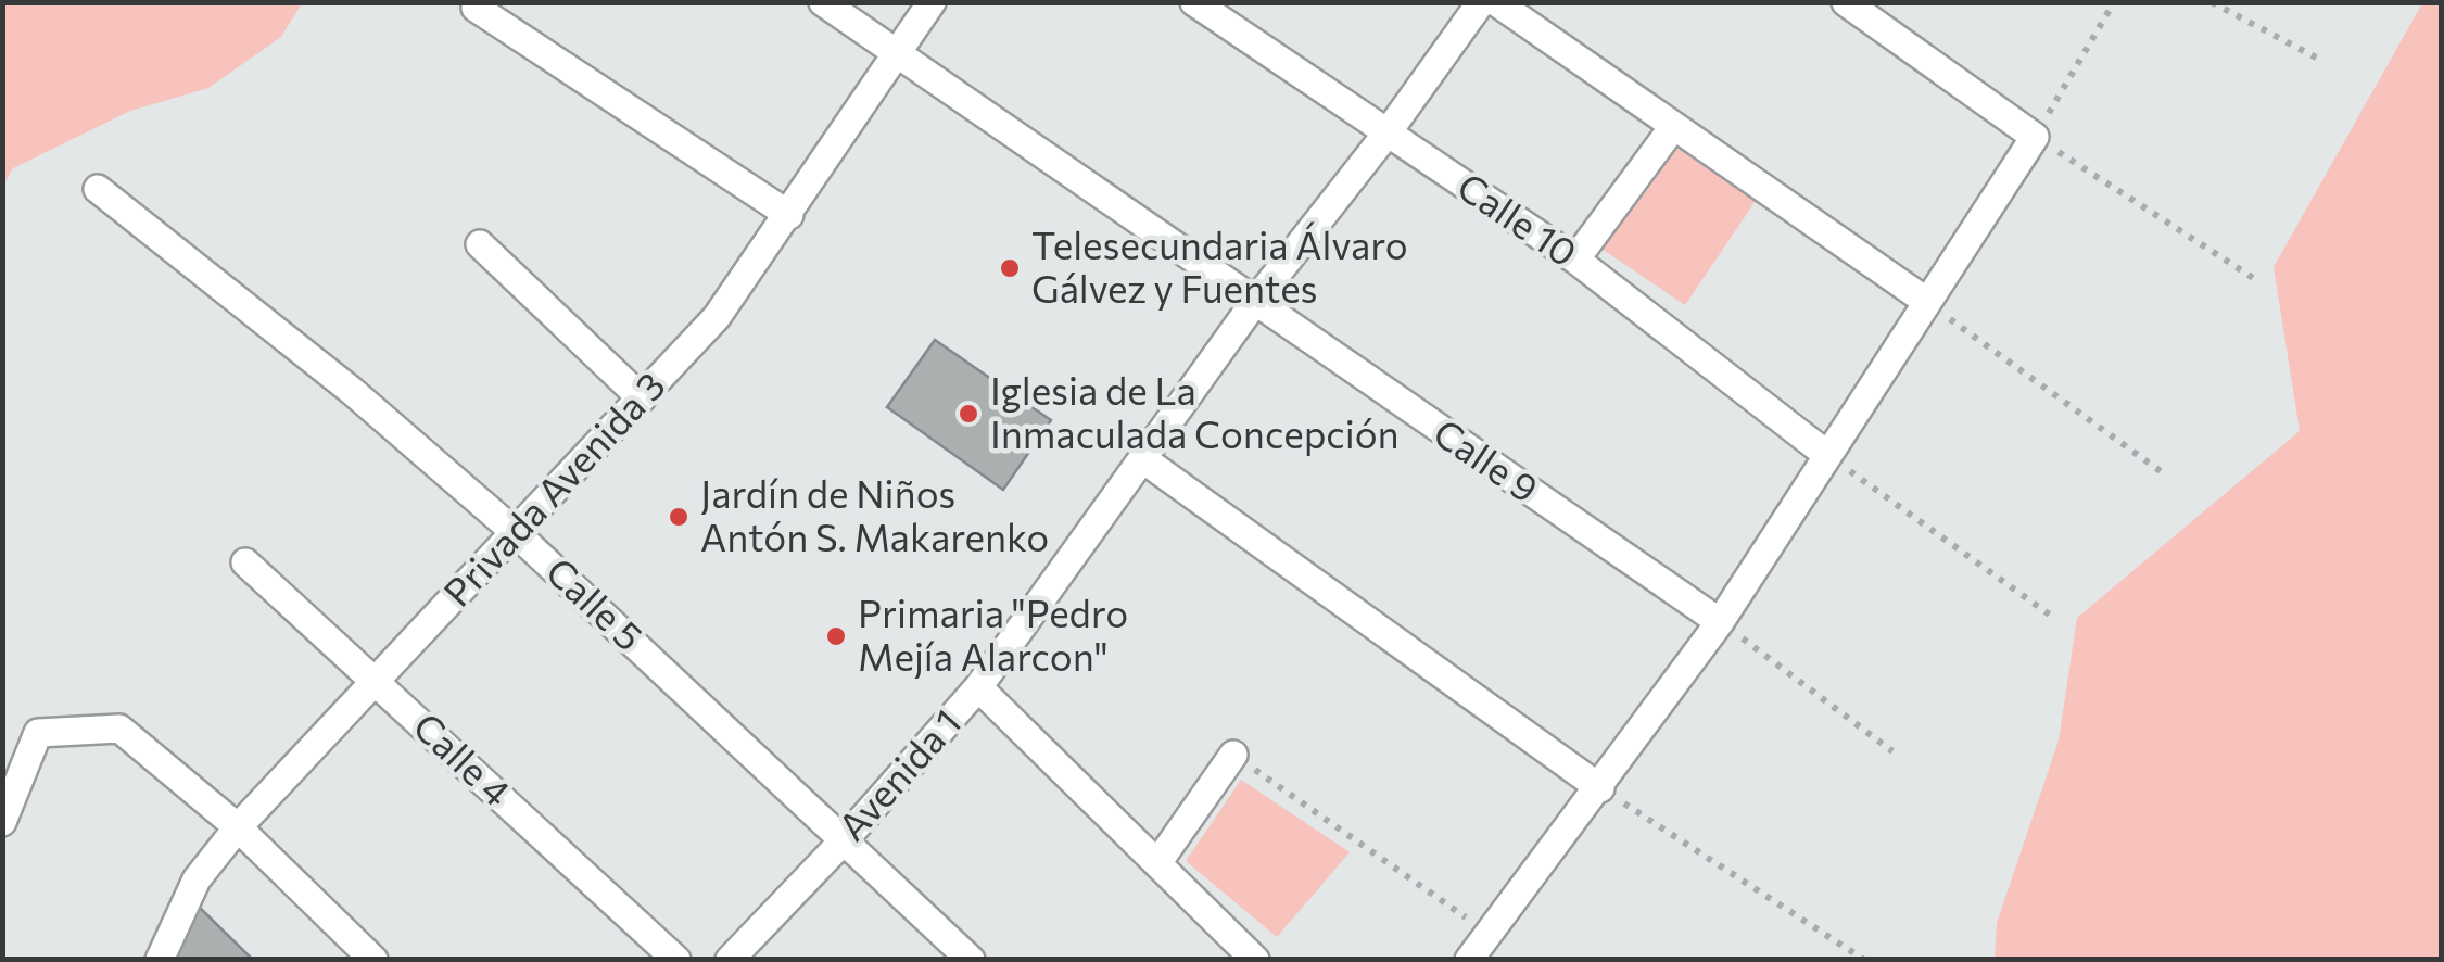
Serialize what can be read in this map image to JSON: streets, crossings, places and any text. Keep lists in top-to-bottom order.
{
  "streets": {
    "street": [
      "Calle 10",
      "Calle 9",
      "Privada Avenida 3",
      "Calle 5",
      "Calle 4",
      "Avenida 1"
    ]
  },
  "crossings": [
    ["Calle 10", "Avenida 1"],
    ["Calle 9", "Privada Avenida 3"],
    ["Calle 9", "Avenida 1"],
    ["Privada Avenida 3", "Calle 5"],
    ["Privada Avenida 3", "Calle 4"],
    ["Calle 5", "Avenida 1"]
  ],
  "places": [
    "Telesecundaria Álvaro Gálvez y Fuentes",
    "Iglesia de La Inmaculada Concepción",
    "Jardín de Niños Antón S. Makarenko",
    "Primaria \"Pedro Mejía Alarcon\""
  ]
}
